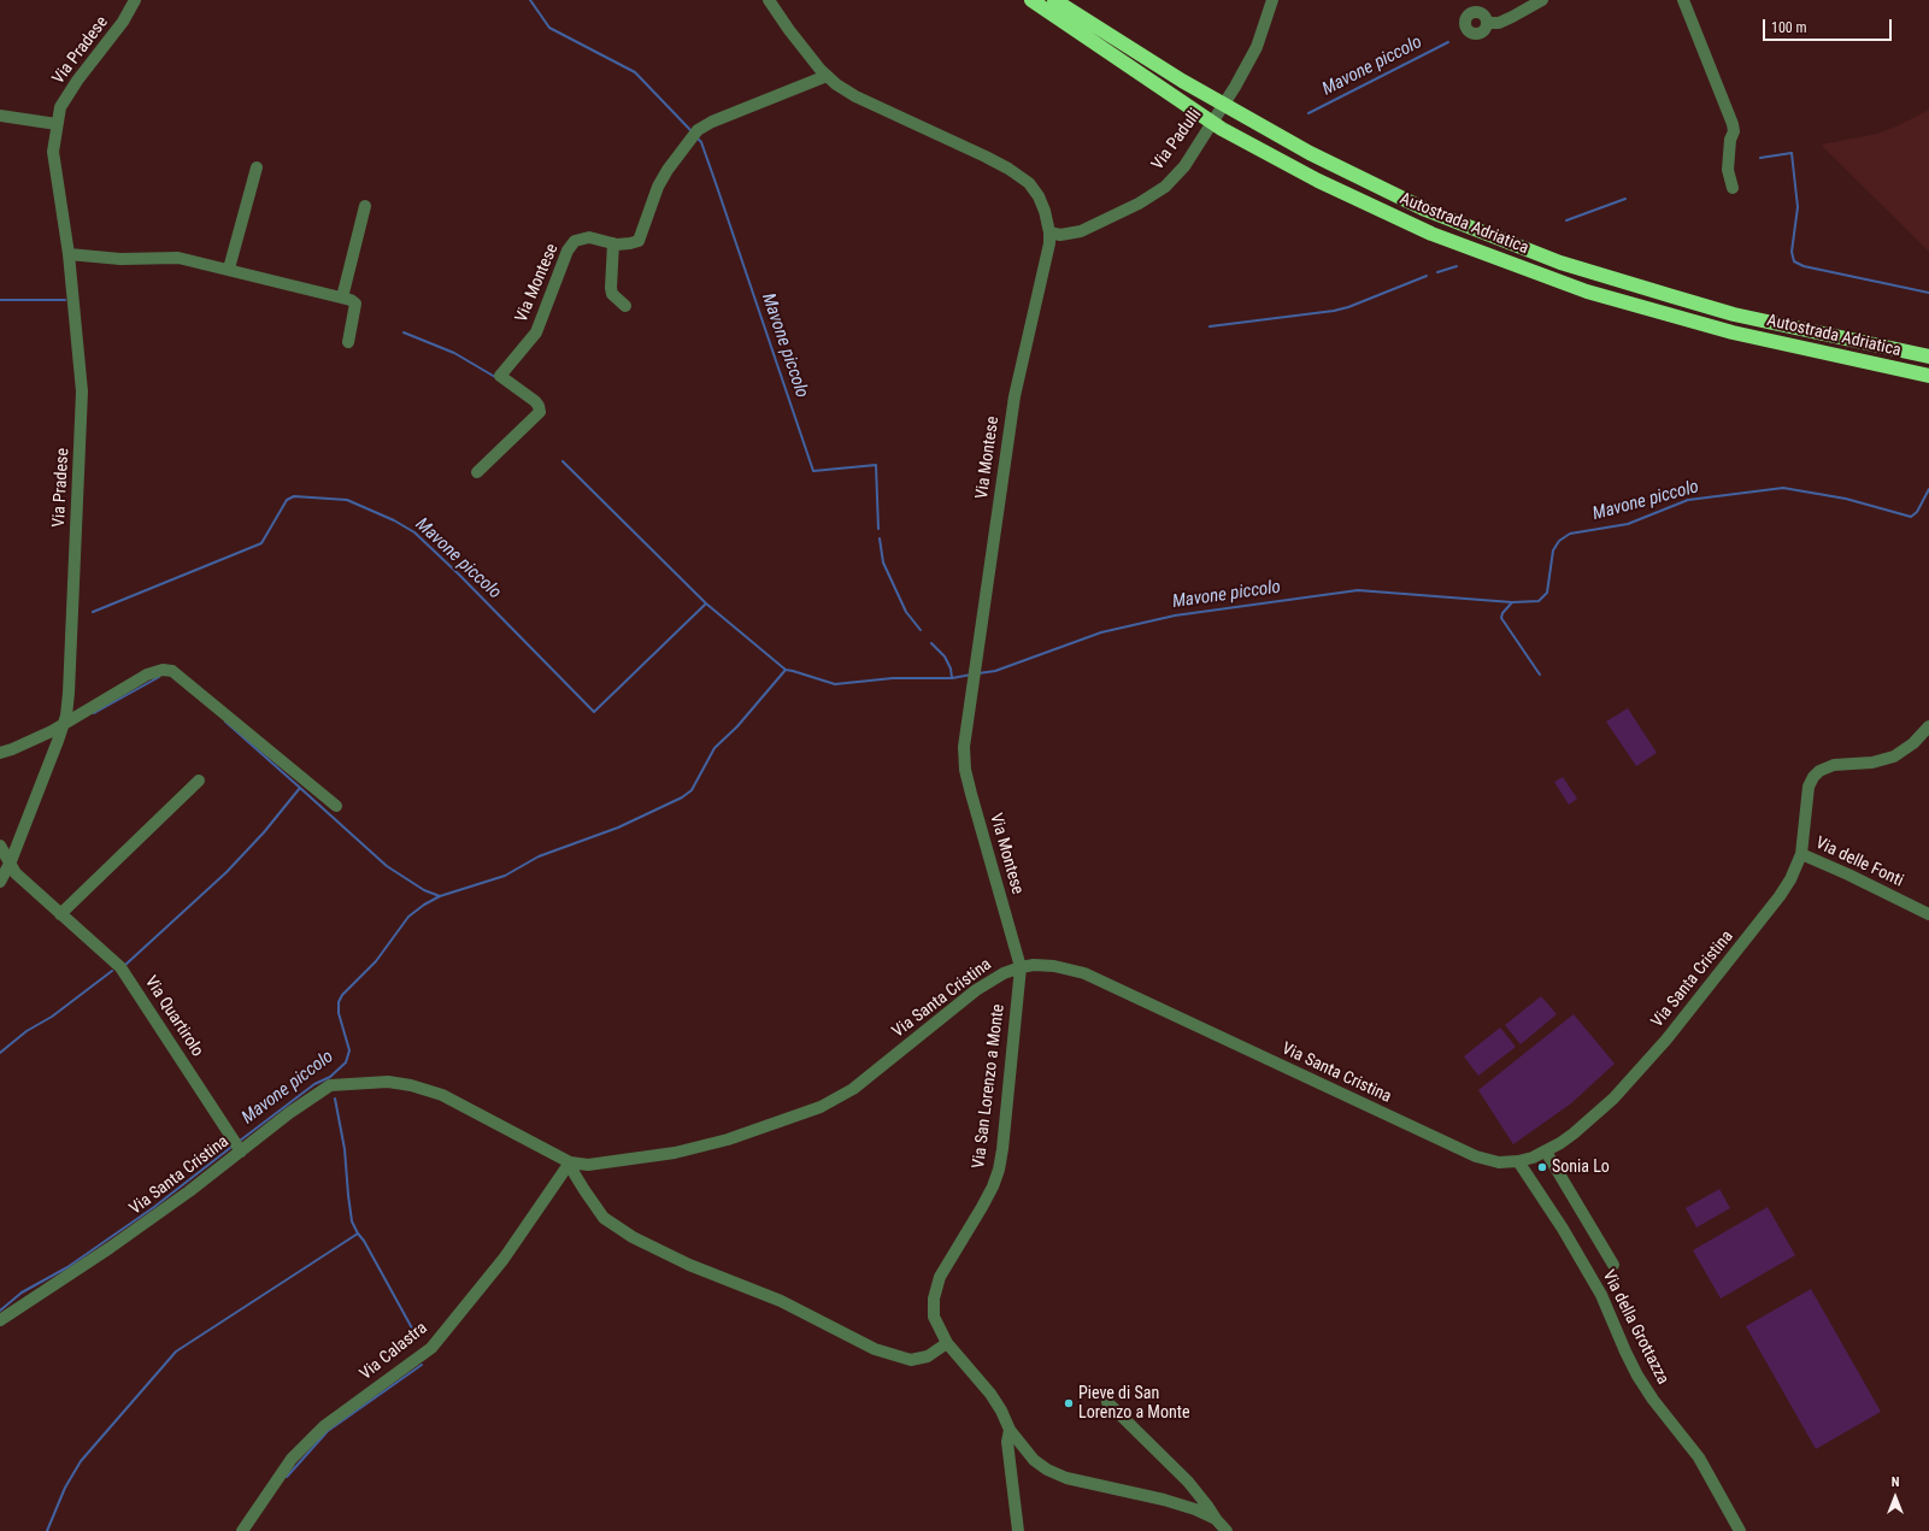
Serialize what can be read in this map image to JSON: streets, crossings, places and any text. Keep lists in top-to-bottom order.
{
  "streets": {
    "highway": ["Autostrada Adriatica"],
    "street": [
      "Via Pradese",
      "Via Padulli",
      "Via Montese",
      "Via delle Fonti",
      "Via Santa Cristina",
      "Via Quartirolo",
      "Via San Lorenzo a Monte",
      "Via della Grottazza",
      "Via Calastra"
    ]
  },
  "crossings": [
    ["Via Pradese", "Via Quartirolo"],
    ["Via Padulli", "Via Montese"],
    ["Via Montese", "Via Santa Cristina"],
    ["Via Montese", "Via San Lorenzo a Monte"],
    ["Via delle Fonti", "Via Santa Cristina"],
    ["Via Santa Cristina", "Via Quartirolo"],
    ["Via Santa Cristina", "Via San Lorenzo a Monte"],
    ["Via Santa Cristina", "Via della Grottazza"],
    ["Via Santa Cristina", "Via Calastra"]
  ],
  "water": ["Mavone piccolo"],
  "places": ["Sonia Lo", "Pieve di San Lorenzo a Monte"],
  "scale_bar": "100 m",
  "north": "top"
}
